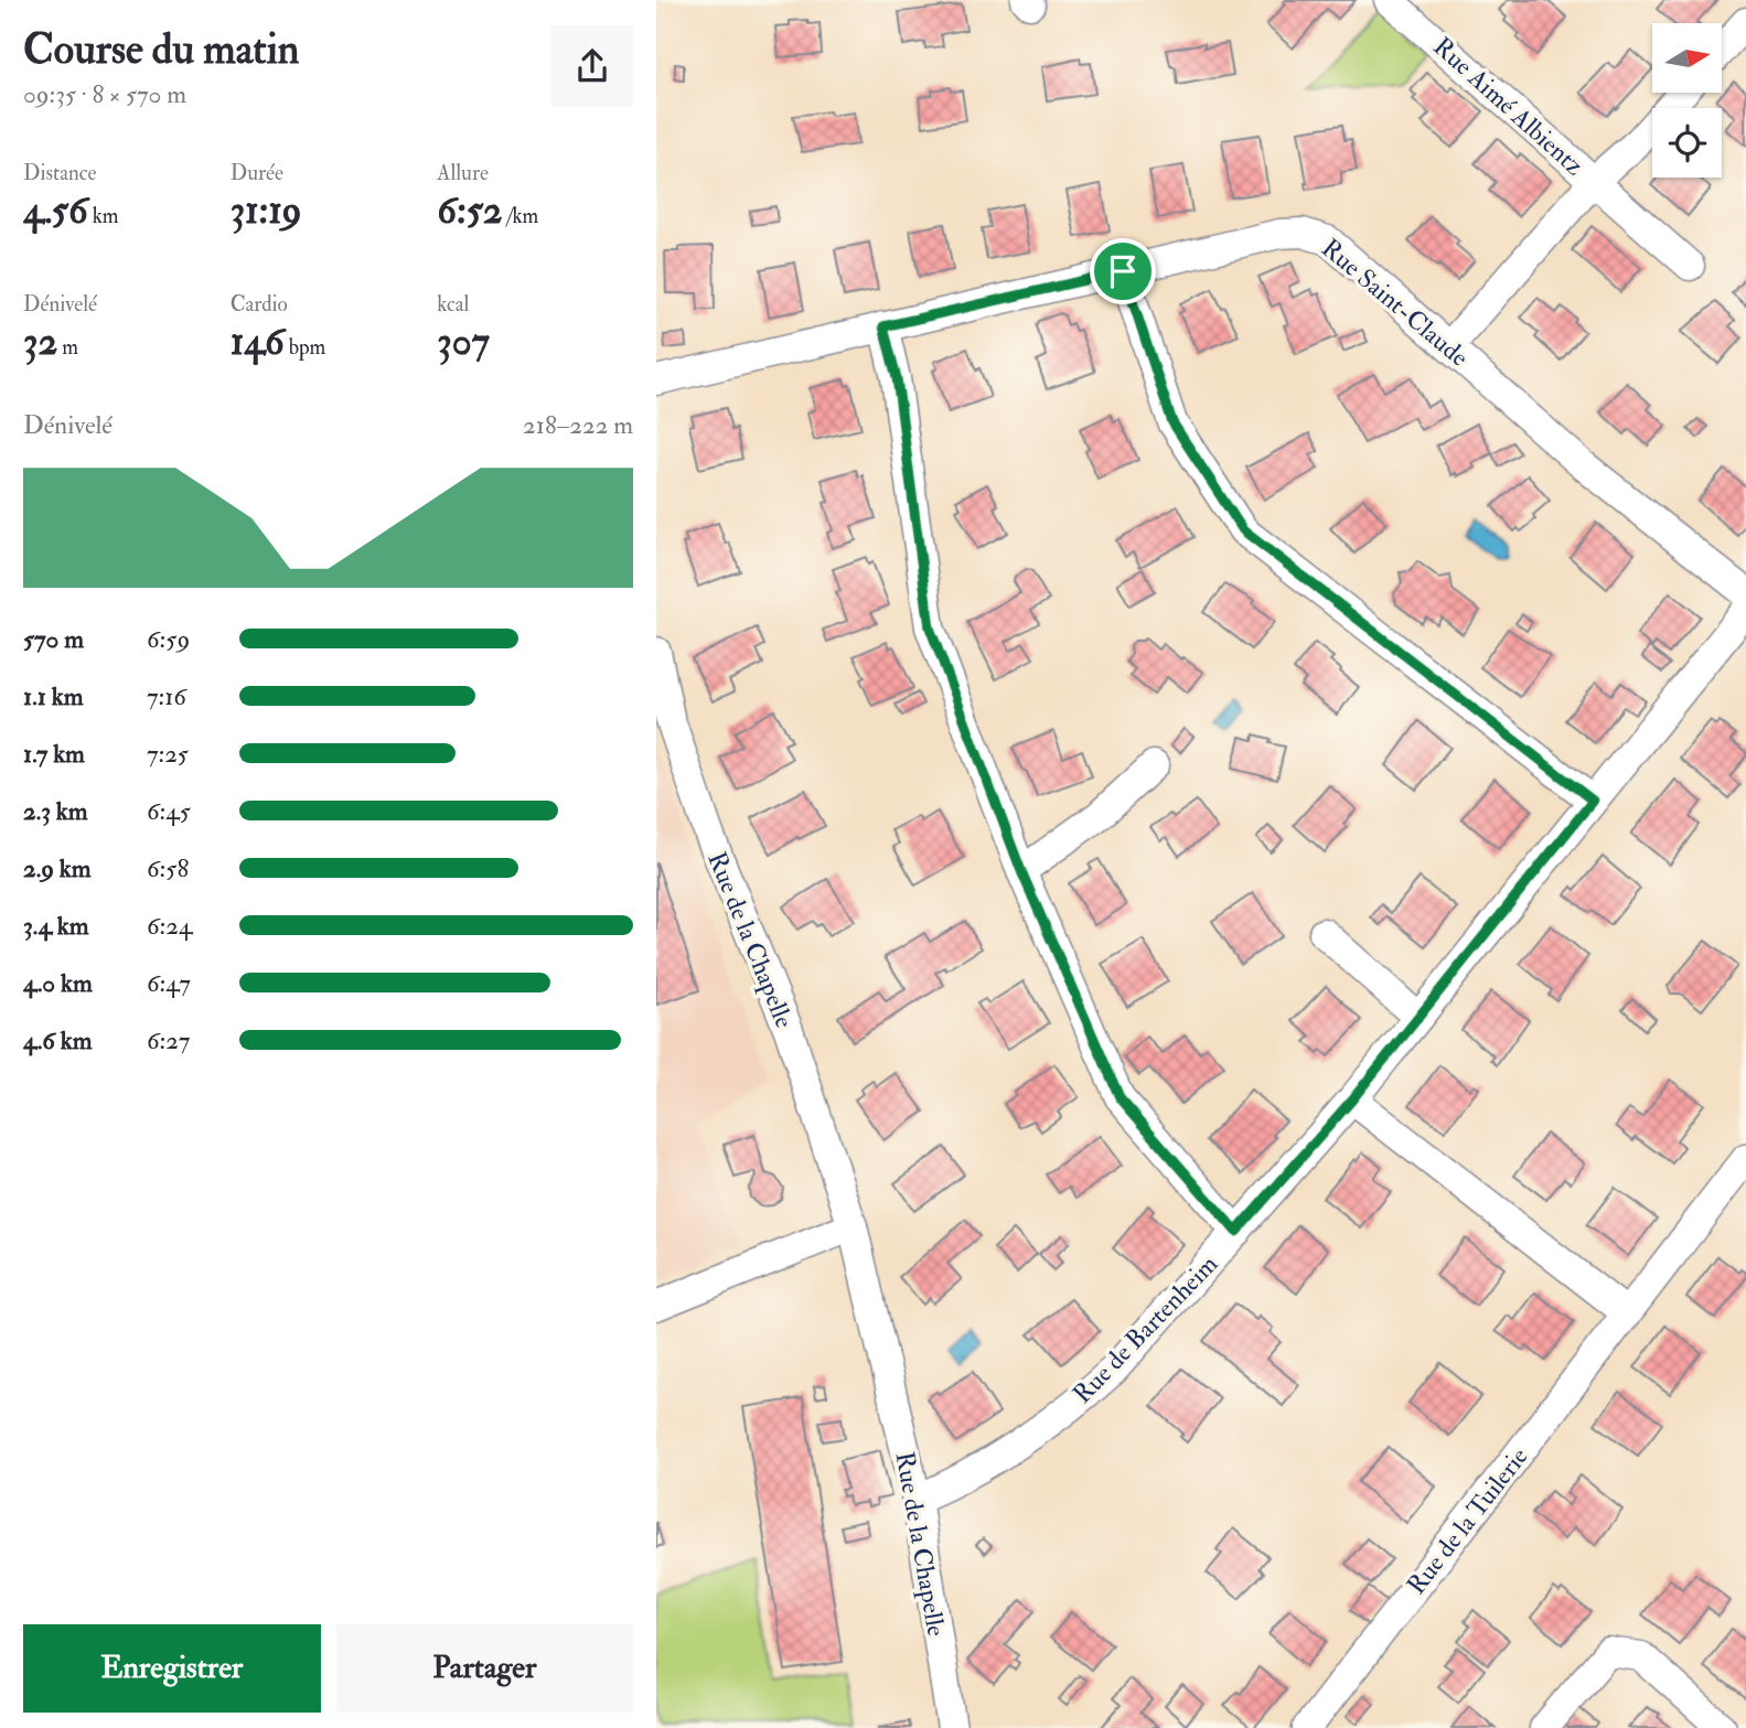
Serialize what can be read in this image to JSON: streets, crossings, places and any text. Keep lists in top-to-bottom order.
{
  "streets": {
    "street": [
      "Rue Aimé Albientz",
      "Rue Saint-Claude",
      "Rue de la Chapelle",
      "Rue de Bartenheim",
      "Rue de la Tuilerie"
    ]
  },
  "crossings": [
    ["Rue de la Chapelle", "Rue de Bartenheim"]
  ],
  "north": "right",
  "page": {
    "heading": ["Course du matin", "09:35 · 8 × 570 m"],
    "stats": [
      ["Distance", "4.56 km"],
      ["Durée", "31:19"],
      ["Allure", "6:52 /km"],
      ["Dénivelé", "32 m"],
      ["Cardio", "146 bpm"],
      ["kcal", "307"]
    ],
    "chart": ["Dénivelé", "218–222 m"],
    "list": [
      {
        "name": "570 m",
        "note": "6:59"
      },
      {
        "name": "1.1 km",
        "note": "7:16"
      },
      {
        "name": "1.7 km",
        "note": "7:25"
      },
      {
        "name": "2.3 km",
        "note": "6:45"
      },
      {
        "name": "2.9 km",
        "note": "6:58"
      },
      {
        "name": "3.4 km",
        "note": "6:24"
      },
      {
        "name": "4.0 km",
        "note": "6:47"
      },
      {
        "name": "4.6 km",
        "note": "6:27"
      }
    ],
    "buttons": ["Enregistrer", "Partager"]
  }
}
